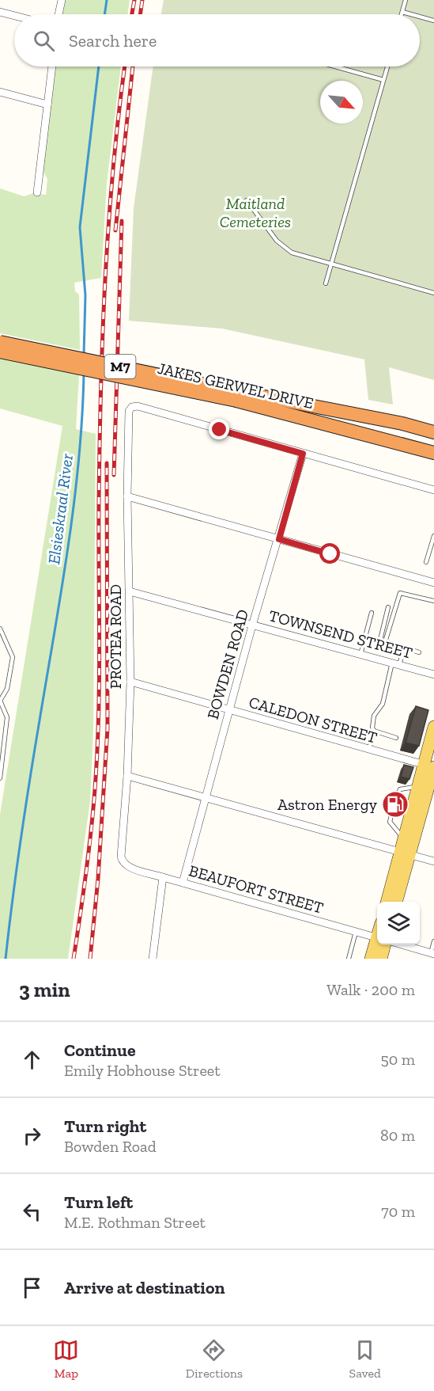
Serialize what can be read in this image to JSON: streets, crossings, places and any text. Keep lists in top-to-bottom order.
{
  "streets": {
    "highway": ["M7", "JAKES GERWEL DRIVE"],
    "street": [
      "TOWNSEND STREET",
      "PROTEA ROAD",
      "BOWDEN ROAD",
      "CALEDON STREET",
      "BEAUFORT STREET"
    ]
  },
  "crossings": [
    ["TOWNSEND STREET", "PROTEA ROAD"],
    ["TOWNSEND STREET", "BOWDEN ROAD"],
    ["PROTEA ROAD", "BOWDEN ROAD"],
    ["PROTEA ROAD", "CALEDON STREET"],
    ["PROTEA ROAD", "BEAUFORT STREET"],
    ["BOWDEN ROAD", "CALEDON STREET"],
    ["BOWDEN ROAD", "BEAUFORT STREET"]
  ],
  "water": ["Elsieskraal River"],
  "parks": ["Maitland Cemeteries"],
  "places": {
    "fuel station": ["Astron Energy"]
  },
  "north": "bottom right",
  "page": {
    "search": "Search here",
    "heading": ["3 min", "Walk · 200 m"],
    "list": [
      ["Continue", "Emily Hobhouse Street", "50 m"],
      ["Turn right", "Bowden Road", "80 m"],
      ["Turn left", "M.E. Rothman Street", "70 m"],
      "Arrive at destination"
    ],
    "nav": ["Map", "Directions", "Saved"]
  }
}
